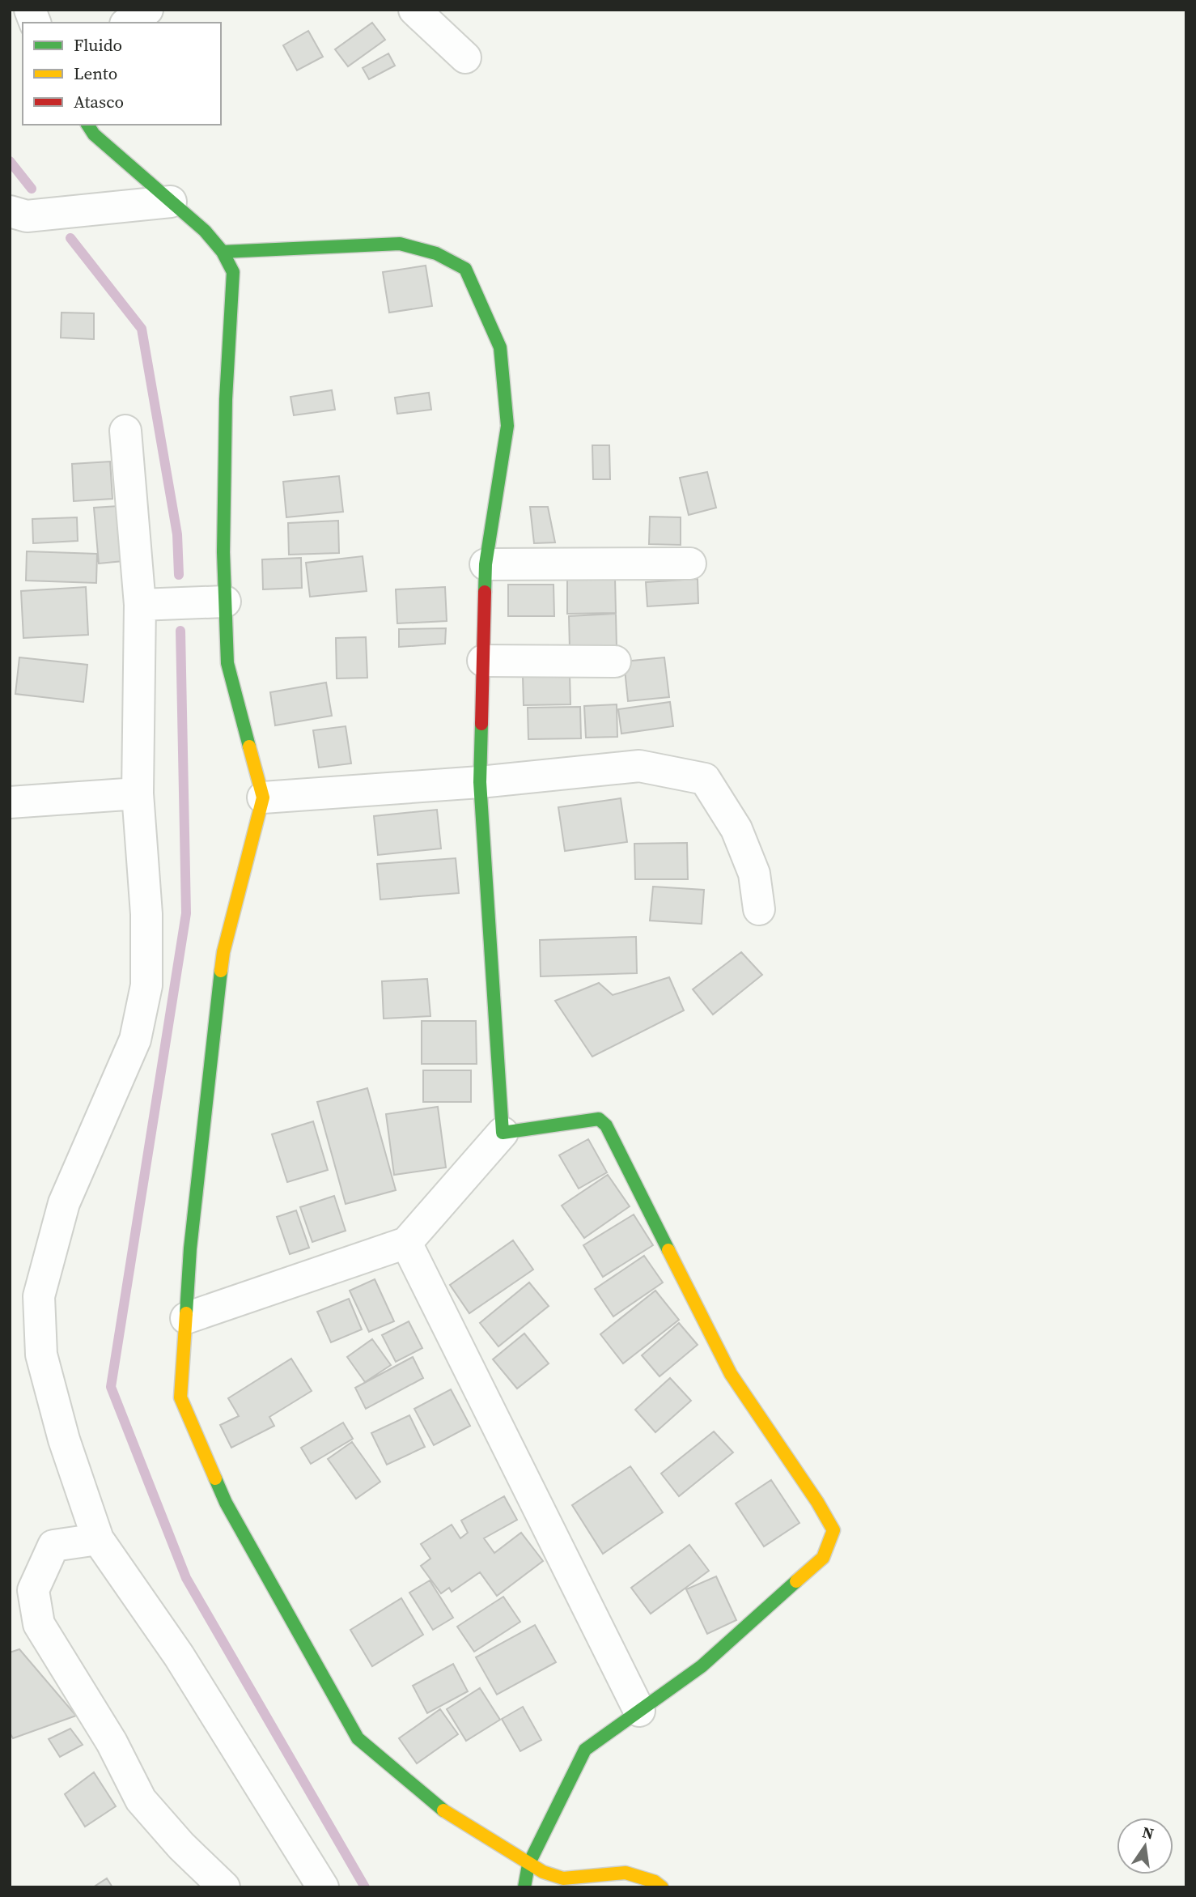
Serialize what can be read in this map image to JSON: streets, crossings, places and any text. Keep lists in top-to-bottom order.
{
  "legend": ["Fluido", "Lento", "Atasco"],
  "north": "top"
}
